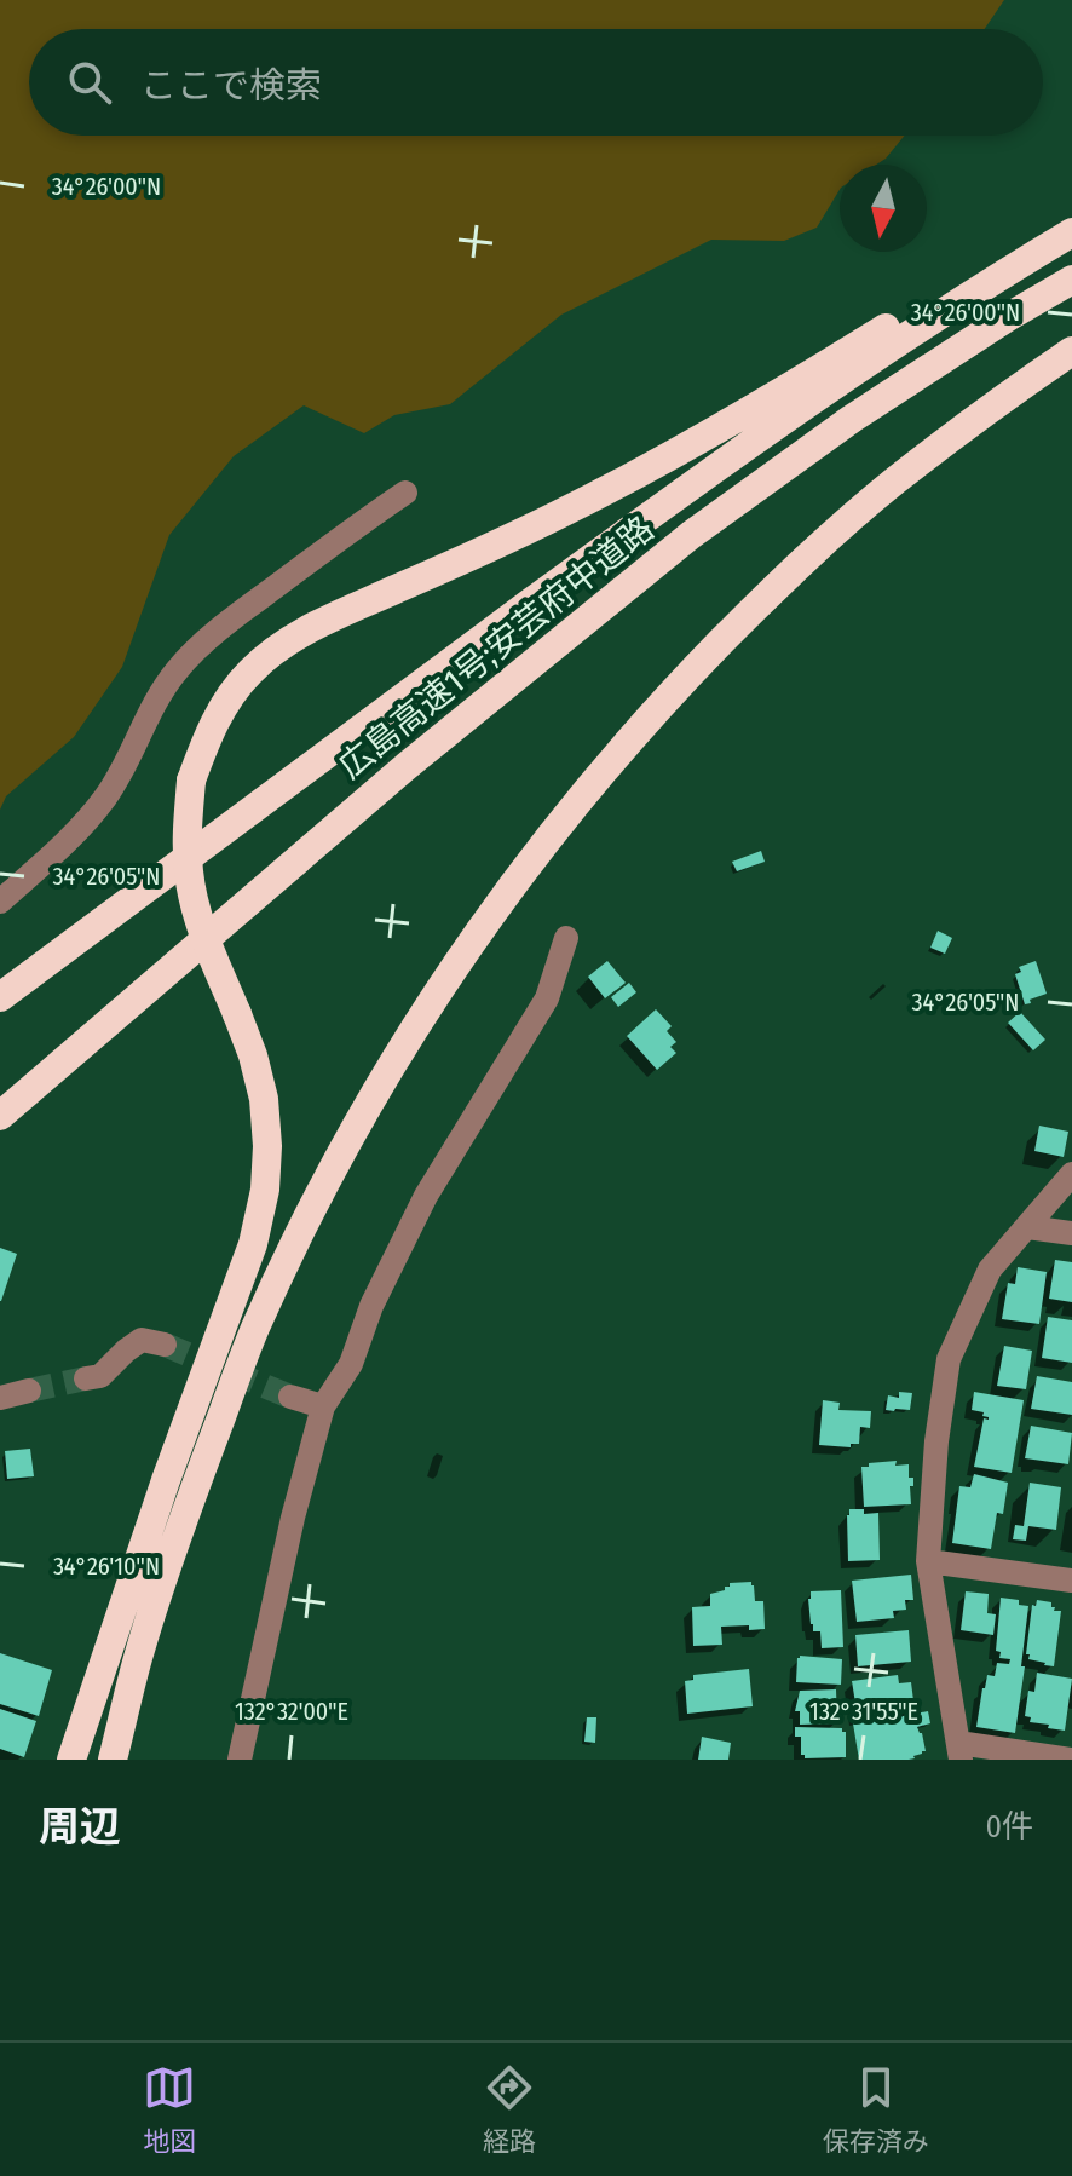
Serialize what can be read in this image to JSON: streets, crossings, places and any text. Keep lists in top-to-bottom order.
{
  "streets": {
    "highway": ["広島高速1号;安芸府中道路"]
  },
  "north": "bottom",
  "page": {
    "search": "ここで検索",
    "heading": ["周辺", "0件"],
    "nav": ["地図", "経路", "保存済み"]
  },
  "coordinates": [
    "34°26'00\"N",
    "34°26'05\"N",
    "34°26'10\"N",
    "132°32'00\"E",
    "132°31'55\"E"
  ]
}
